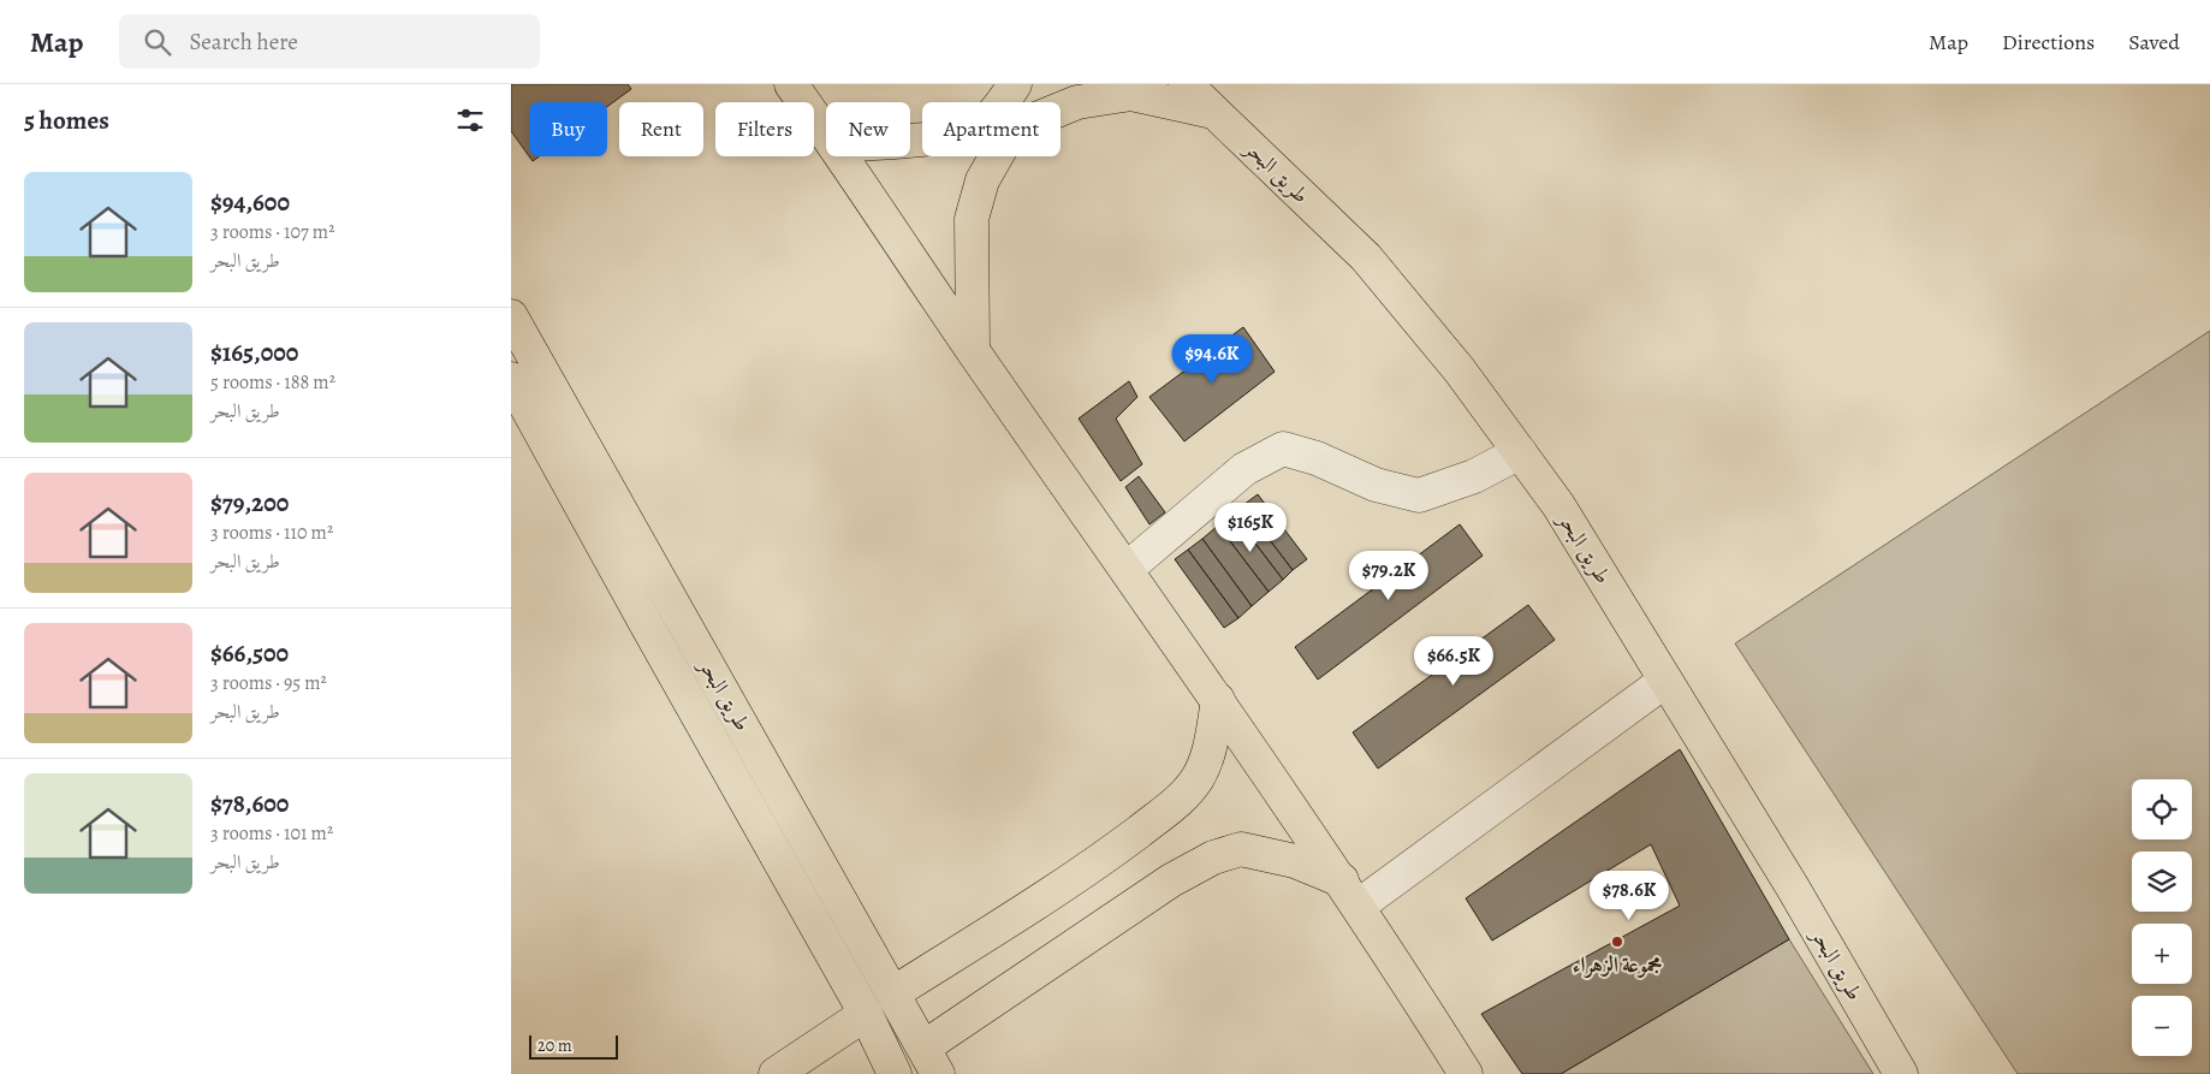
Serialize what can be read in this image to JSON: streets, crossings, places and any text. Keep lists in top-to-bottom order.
{
  "streets": {
    "main road": ["طريق البحر"]
  },
  "places": ["مجموعة الزهراء"],
  "scale_bar": "20 m",
  "page": {
    "header": "Map",
    "search": "Search here",
    "nav": ["Map", "Directions", "Saved"],
    "heading": "5 homes",
    "chip": [
      "Buy",
      "Rent",
      "Filters",
      "New",
      "Apartment"
    ],
    "list": [
      {
        "name": "$94,600",
        "note": "3 rooms · 107 m² · طريق البحر"
      },
      {
        "name": "$165,000",
        "note": "5 rooms · 188 m² · طريق البحر"
      },
      {
        "name": "$79,200",
        "note": "3 rooms · 110 m² · طريق البحر"
      },
      {
        "name": "$66,500",
        "note": "3 rooms · 95 m² · طريق البحر"
      },
      {
        "name": "$78,600",
        "note": "3 rooms · 101 m² · طريق البحر"
      }
    ],
    "price": [
      "$94.6K",
      "$165K",
      "$79.2K",
      "$66.5K",
      "$78.6K"
    ],
    "map_buttons": ["+", "−"],
    "scale": "20 m"
  }
}
